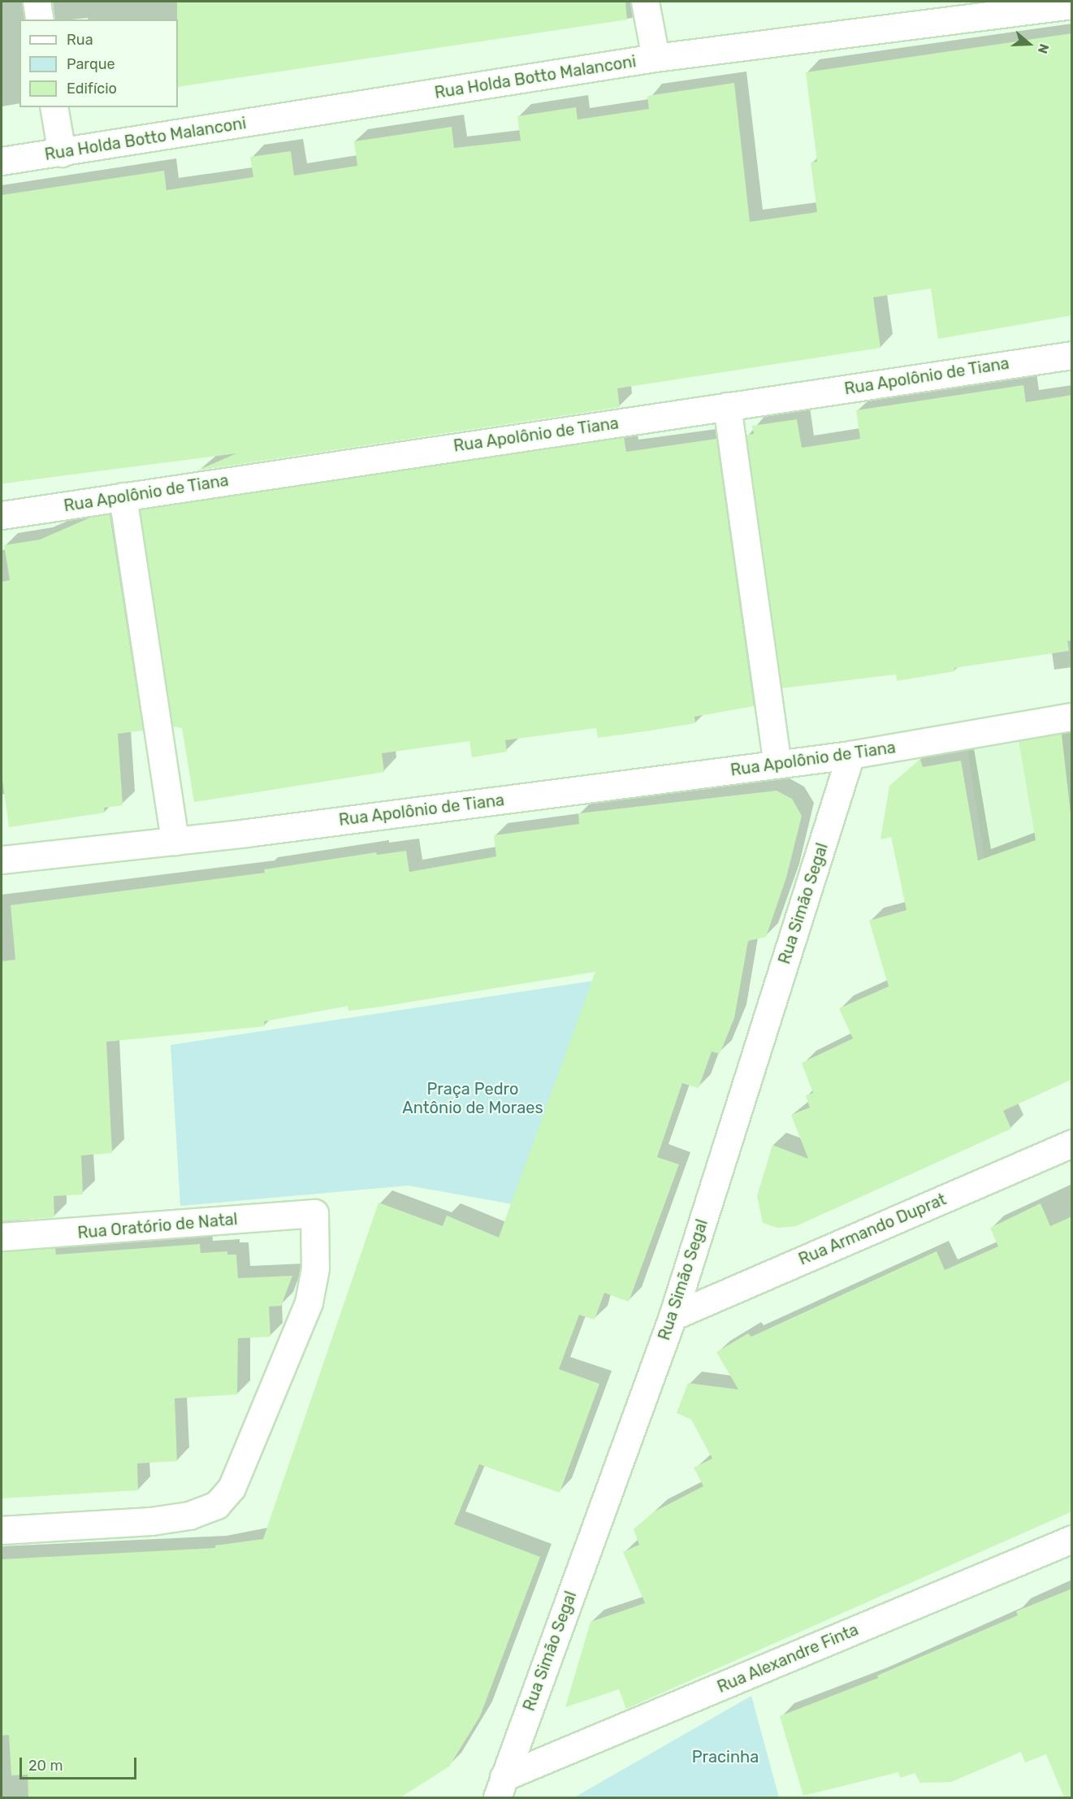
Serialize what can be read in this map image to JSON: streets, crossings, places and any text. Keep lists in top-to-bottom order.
{
  "streets": {
    "street": [
      "Rua Holda Botto Malanconi",
      "Rua Apolônio de Tiana",
      "Rua Simão Segal",
      "Rua Oratório de Natal",
      "Rua Armando Duprat",
      "Rua Alexandre Finta"
    ]
  },
  "crossings": [
    ["Rua Apolônio de Tiana", "Rua Simão Segal"],
    ["Rua Simão Segal", "Rua Armando Duprat"],
    ["Rua Simão Segal", "Rua Alexandre Finta"]
  ],
  "parks": ["Praça Pedro Antônio de Moraes", "Pracinha"],
  "legend": ["Rua", "Parque", "Edifício"],
  "scale_bar": "20 m",
  "north": "right"
}
